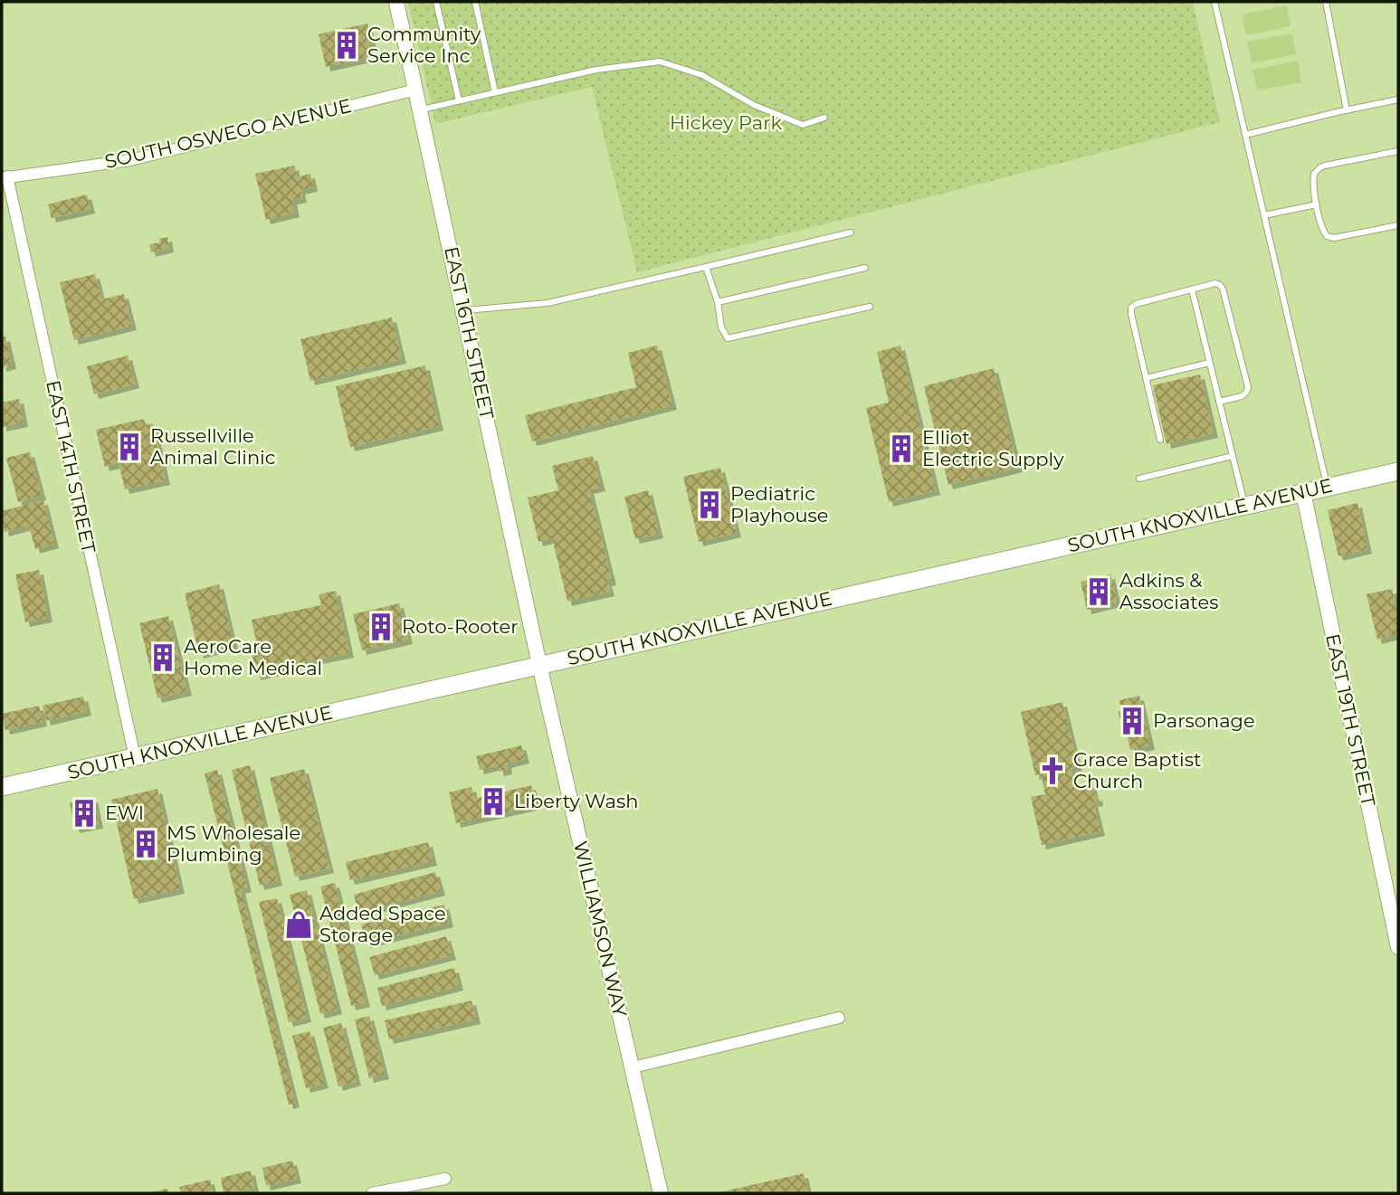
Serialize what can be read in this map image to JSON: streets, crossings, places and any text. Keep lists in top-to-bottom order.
{
  "streets": {
    "main road": ["SOUTH KNOXVILLE AVENUE"],
    "street": [
      "SOUTH OSWEGO AVENUE",
      "EAST 16TH STREET",
      "EAST 14TH STREET",
      "EAST 19TH STREET",
      "WILLIAMSON WAY"
    ]
  },
  "crossings": [
    ["SOUTH OSWEGO AVENUE", "EAST 16TH STREET"],
    ["SOUTH OSWEGO AVENUE", "EAST 14TH STREET"],
    ["EAST 16TH STREET", "SOUTH KNOXVILLE AVENUE"],
    ["EAST 16TH STREET", "WILLIAMSON WAY"],
    ["EAST 14TH STREET", "SOUTH KNOXVILLE AVENUE"],
    ["SOUTH KNOXVILLE AVENUE", "EAST 19TH STREET"],
    ["SOUTH KNOXVILLE AVENUE", "WILLIAMSON WAY"]
  ],
  "parks": ["Hickey Park"],
  "places": {
    "building": [
      "Community Service Inc",
      "Russellville Animal Clinic",
      "Elliot Electric Supply",
      "Pediatric Playhouse",
      "Adkins & Associates",
      "Roto-Rooter",
      "AeroCare Home Medical",
      "Parsonage",
      "Liberty Wash",
      "EWI",
      "MS Wholesale Plumbing"
    ],
    "church": ["Grace Baptist Church"],
    "shop": ["Added Space Storage"]
  }
}
